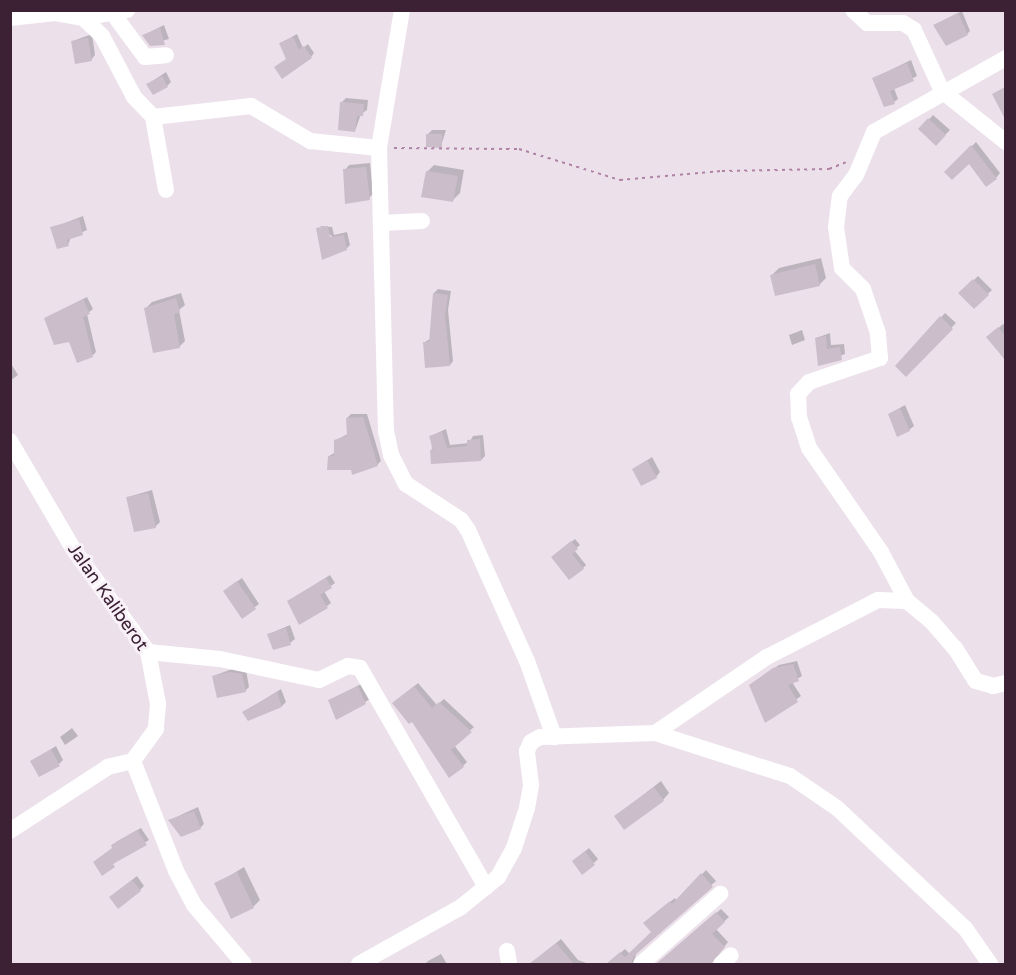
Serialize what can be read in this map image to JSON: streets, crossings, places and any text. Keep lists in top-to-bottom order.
{
  "streets": {
    "street": ["Jalan Kaliberot"]
  }
}
